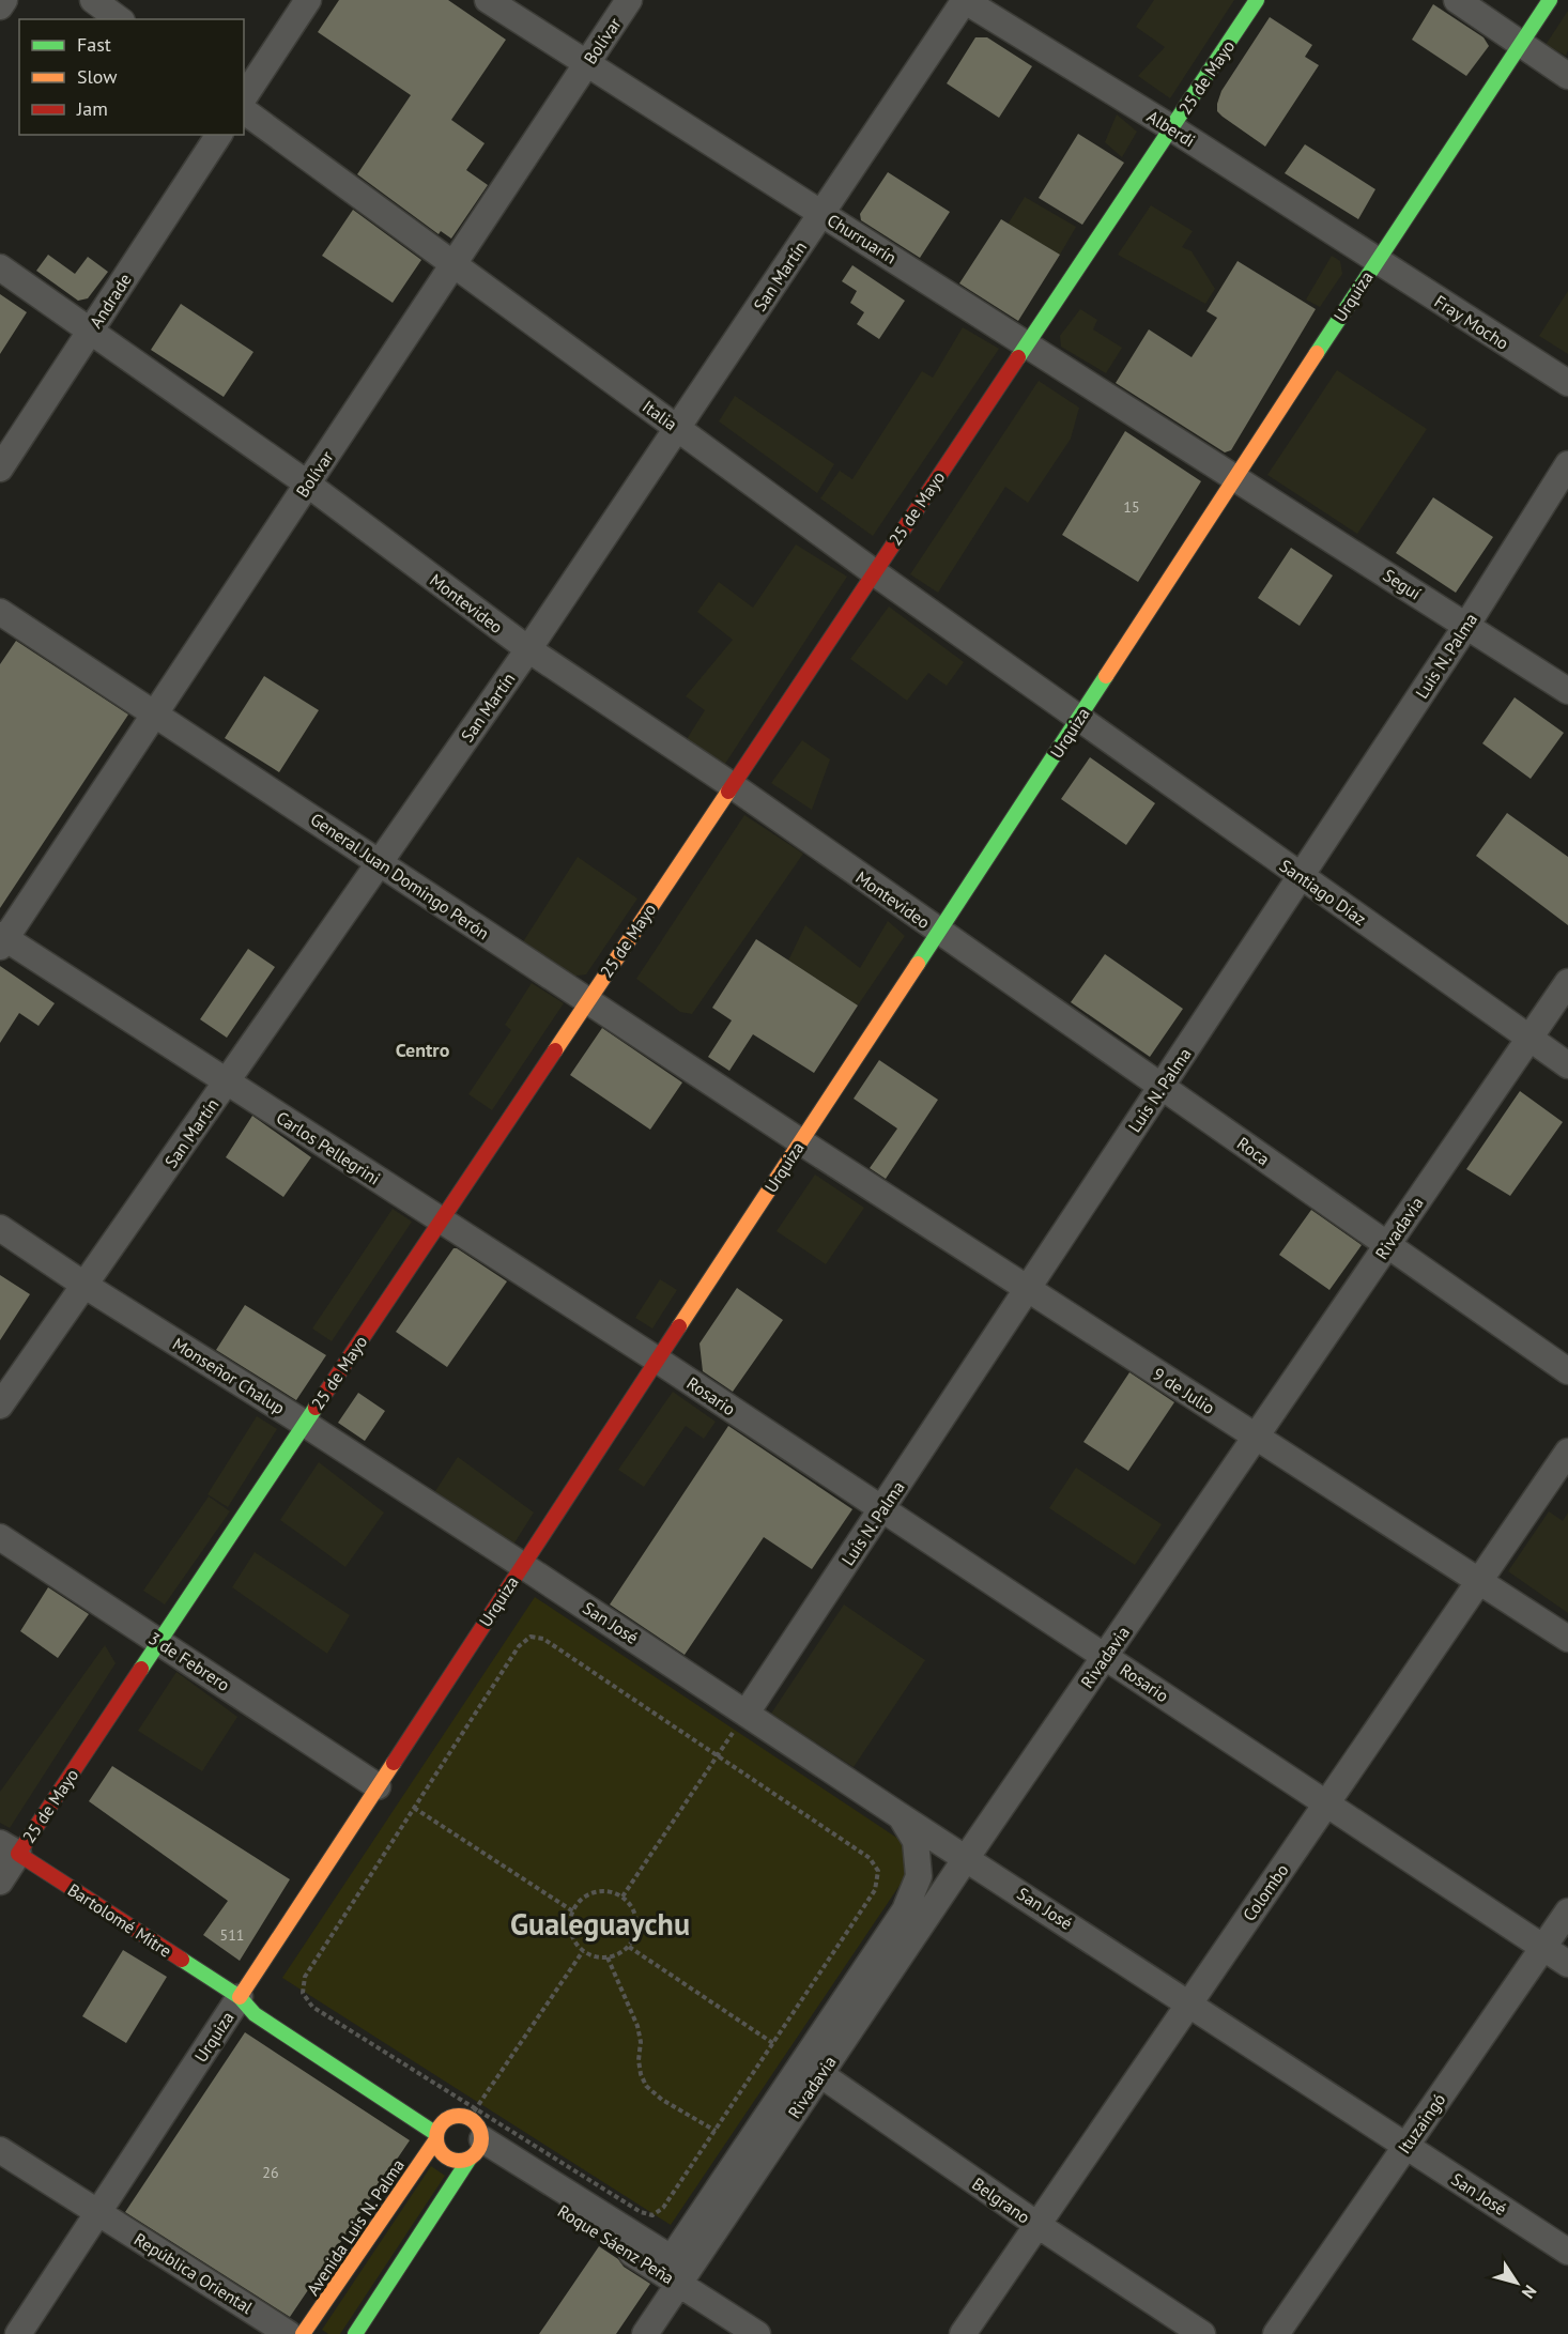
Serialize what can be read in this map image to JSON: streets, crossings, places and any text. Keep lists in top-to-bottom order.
{
  "streets": {
    "street": [
      "Bolívar",
      "25 de Mayo",
      "Alberdi",
      "Churruarín",
      "San Martín",
      "Urquiza",
      "Andrade",
      "Fray Mocho",
      "Italia",
      "Seguí",
      "Montevideo",
      "Luis N. Palma",
      "General Juan Domingo Perón",
      "Santiago Díaz",
      "Carlos Pellegrini",
      "Roca",
      "Rivadavia",
      "Monseñor Chalup",
      "9 de Julio",
      "Rosario",
      "San José",
      "3 de Febrero",
      "Colombo",
      "Bartolomé Mitre",
      "Ituzaingó",
      "Belgrano",
      "Avenida Luis N. Palma",
      "Roque Sáenz Peña",
      "República Oriental"
    ]
  },
  "crossings": [
    ["Bolívar", "Churruarín"],
    ["Bolívar", "Italia"],
    ["Bolívar", "Montevideo"],
    ["Bolívar", "General Juan Domingo Perón"],
    ["Bolívar", "Carlos Pellegrini"],
    ["25 de Mayo", "Alberdi"],
    ["25 de Mayo", "Churruarín"],
    ["25 de Mayo", "Italia"],
    ["25 de Mayo", "Montevideo"],
    ["25 de Mayo", "General Juan Domingo Perón"],
    ["25 de Mayo", "Carlos Pellegrini"],
    ["25 de Mayo", "Monseñor Chalup"],
    ["25 de Mayo", "3 de Febrero"],
    ["25 de Mayo", "Bartolomé Mitre"],
    ["Alberdi", "San Martín"],
    ["Alberdi", "Urquiza"],
    ["Alberdi", "Fray Mocho"],
    ["Churruarín", "San Martín"],
    ["Churruarín", "Urquiza"],
    ["Churruarín", "Seguí"],
    ["San Martín", "Italia"],
    ["San Martín", "Montevideo"],
    ["San Martín", "General Juan Domingo Perón"],
    ["San Martín", "Carlos Pellegrini"],
    ["San Martín", "Monseñor Chalup"],
    ["Urquiza", "Fray Mocho"],
    ["Urquiza", "Italia"],
    ["Urquiza", "Seguí"],
    ["Urquiza", "Montevideo"],
    ["Urquiza", "General Juan Domingo Perón"],
    ["Urquiza", "Santiago Díaz"],
    ["Urquiza", "Carlos Pellegrini"],
    ["Urquiza", "Roca"],
    ["Urquiza", "Monseñor Chalup"],
    ["Urquiza", "9 de Julio"],
    ["Urquiza", "Rosario"],
    ["Urquiza", "San José"],
    ["Urquiza", "3 de Febrero"],
    ["Urquiza", "Bartolomé Mitre"],
    ["Urquiza", "República Oriental"],
    ["Andrade", "Montevideo"],
    ["Italia", "Santiago Díaz"],
    ["Seguí", "Luis N. Palma"],
    ["Montevideo", "Roca"],
    ["Luis N. Palma", "Santiago Díaz"],
    ["Luis N. Palma", "Roca"],
    ["Luis N. Palma", "9 de Julio"],
    ["Luis N. Palma", "Rosario"],
    ["Luis N. Palma", "San José"],
    ["General Juan Domingo Perón", "9 de Julio"],
    ["Santiago Díaz", "Rivadavia"],
    ["Carlos Pellegrini", "Rosario"],
    ["Roca", "Rivadavia"],
    ["Rivadavia", "9 de Julio"],
    ["Rivadavia", "Rosario"],
    ["Rivadavia", "San José"],
    ["Rivadavia", "Belgrano"],
    ["Rivadavia", "Avenida Luis N. Palma"],
    ["Rivadavia", "Roque Sáenz Peña"],
    ["Monseñor Chalup", "San José"],
    ["9 de Julio", "Colombo"],
    ["Rosario", "Colombo"],
    ["Rosario", "Ituzaingó"],
    ["San José", "Colombo"],
    ["San José", "Ituzaingó"],
    ["Colombo", "Belgrano"],
    ["Avenida Luis N. Palma", "Roque Sáenz Peña"]
  ],
  "districts": ["Centro", "Gualeguaychu"],
  "house_numbers": ["15", "511", "26"],
  "legend": ["Fast", "Slow", "Jam"],
  "north": "bottom right"
}
